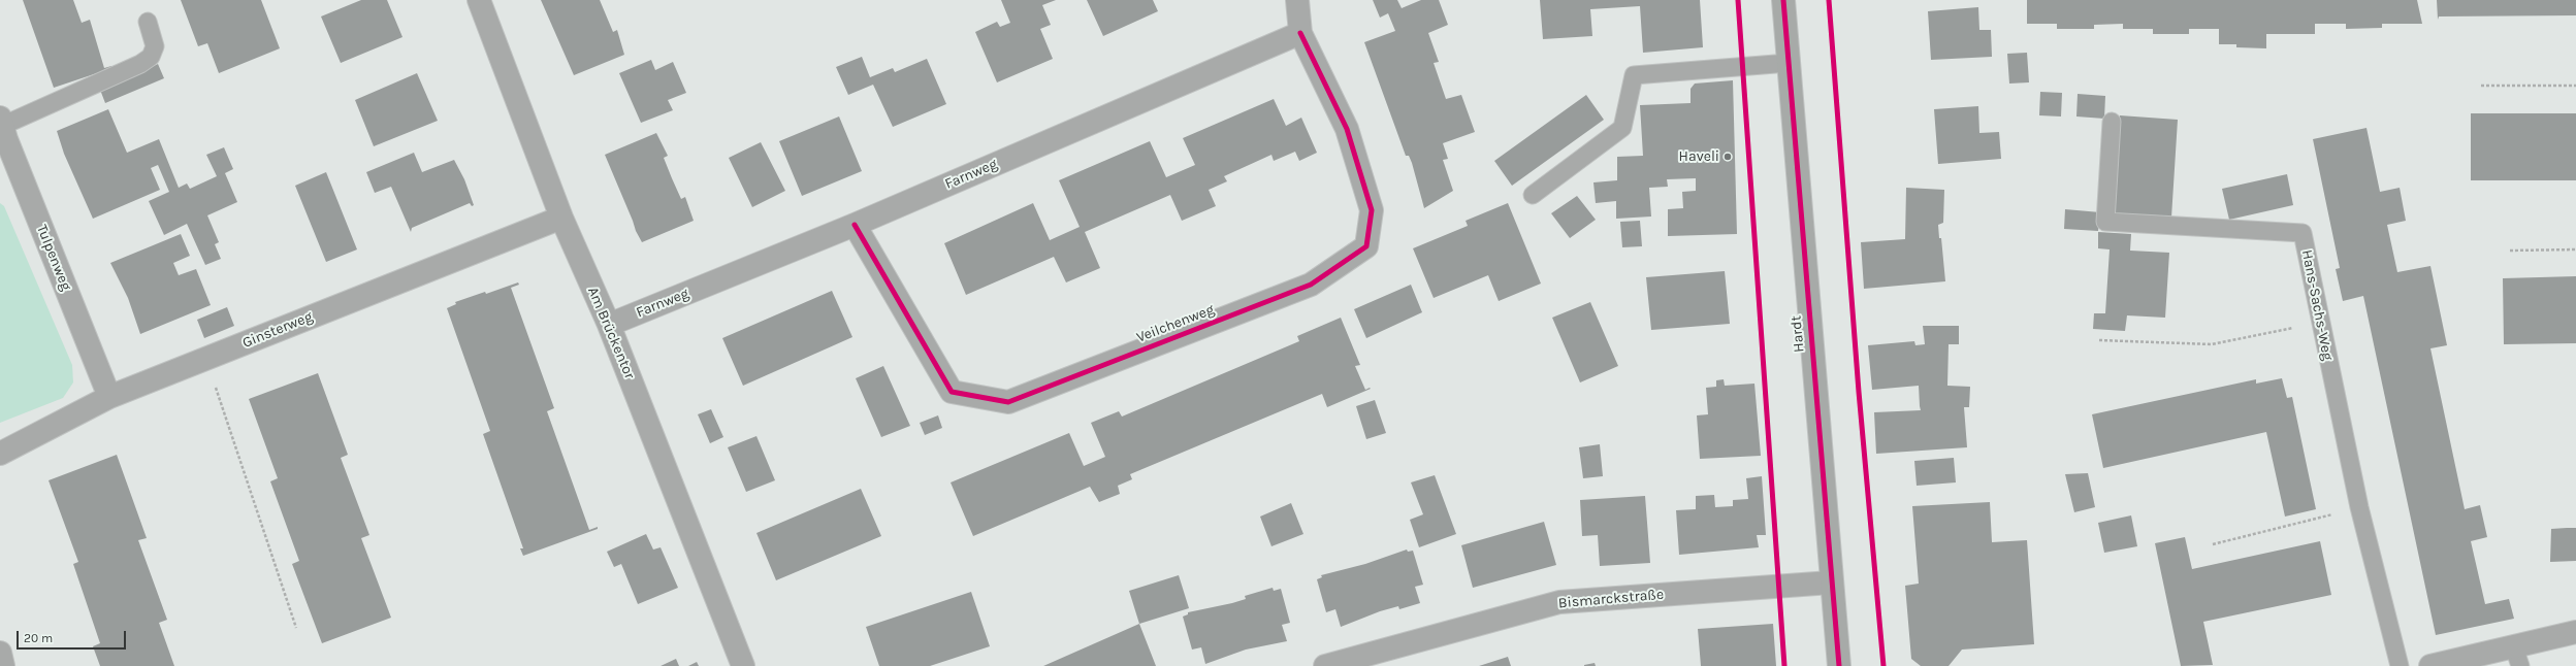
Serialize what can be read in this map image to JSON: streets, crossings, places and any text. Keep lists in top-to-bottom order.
{
  "streets": {
    "main road": ["Hardt"],
    "street": [
      "Farnweg",
      "Tulpenweg",
      "Veilchenweg",
      "Ginsterweg",
      "Am Brückentor",
      "Bismarckstraße"
    ],
    "lane": ["Hans-Sachs-Weg"]
  },
  "crossings": [
    ["Farnweg", "Veilchenweg"],
    ["Farnweg", "Am Brückentor"],
    ["Tulpenweg", "Ginsterweg"],
    ["Ginsterweg", "Am Brückentor"],
    ["Hardt", "Bismarckstraße"]
  ],
  "places": ["Haveli"],
  "scale_bar": "20 m"
}
